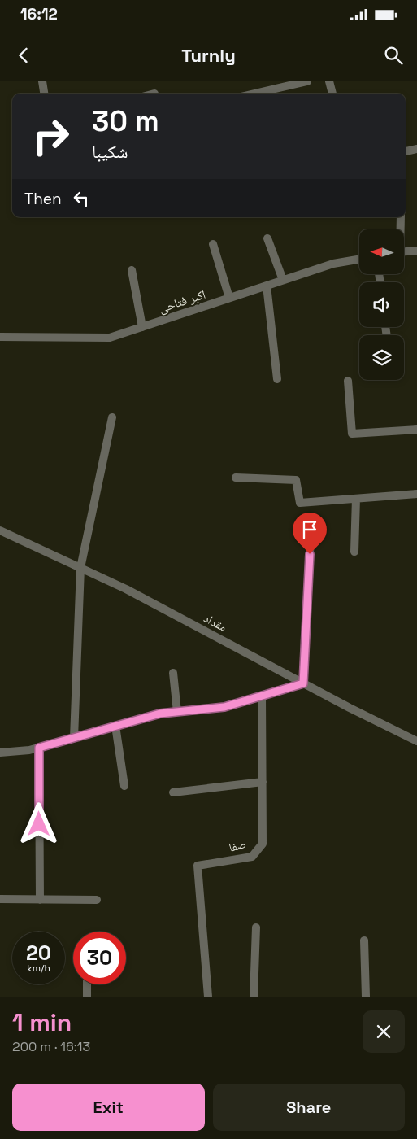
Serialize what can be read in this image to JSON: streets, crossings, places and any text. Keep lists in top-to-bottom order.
{
  "streets": {
    "street": ["اکبر فتاحی", "مقداد", "صفا"]
  },
  "north": "left",
  "page": {
    "status": "16:12",
    "header": "Turnly",
    "turn": ["30 m", "شکیبا"],
    "then": "Then",
    "speed": "20 km/h",
    "limit": "30",
    "heading": ["1 min", "200 m · 16:13"],
    "buttons": ["Exit", "Share"]
  }
}
